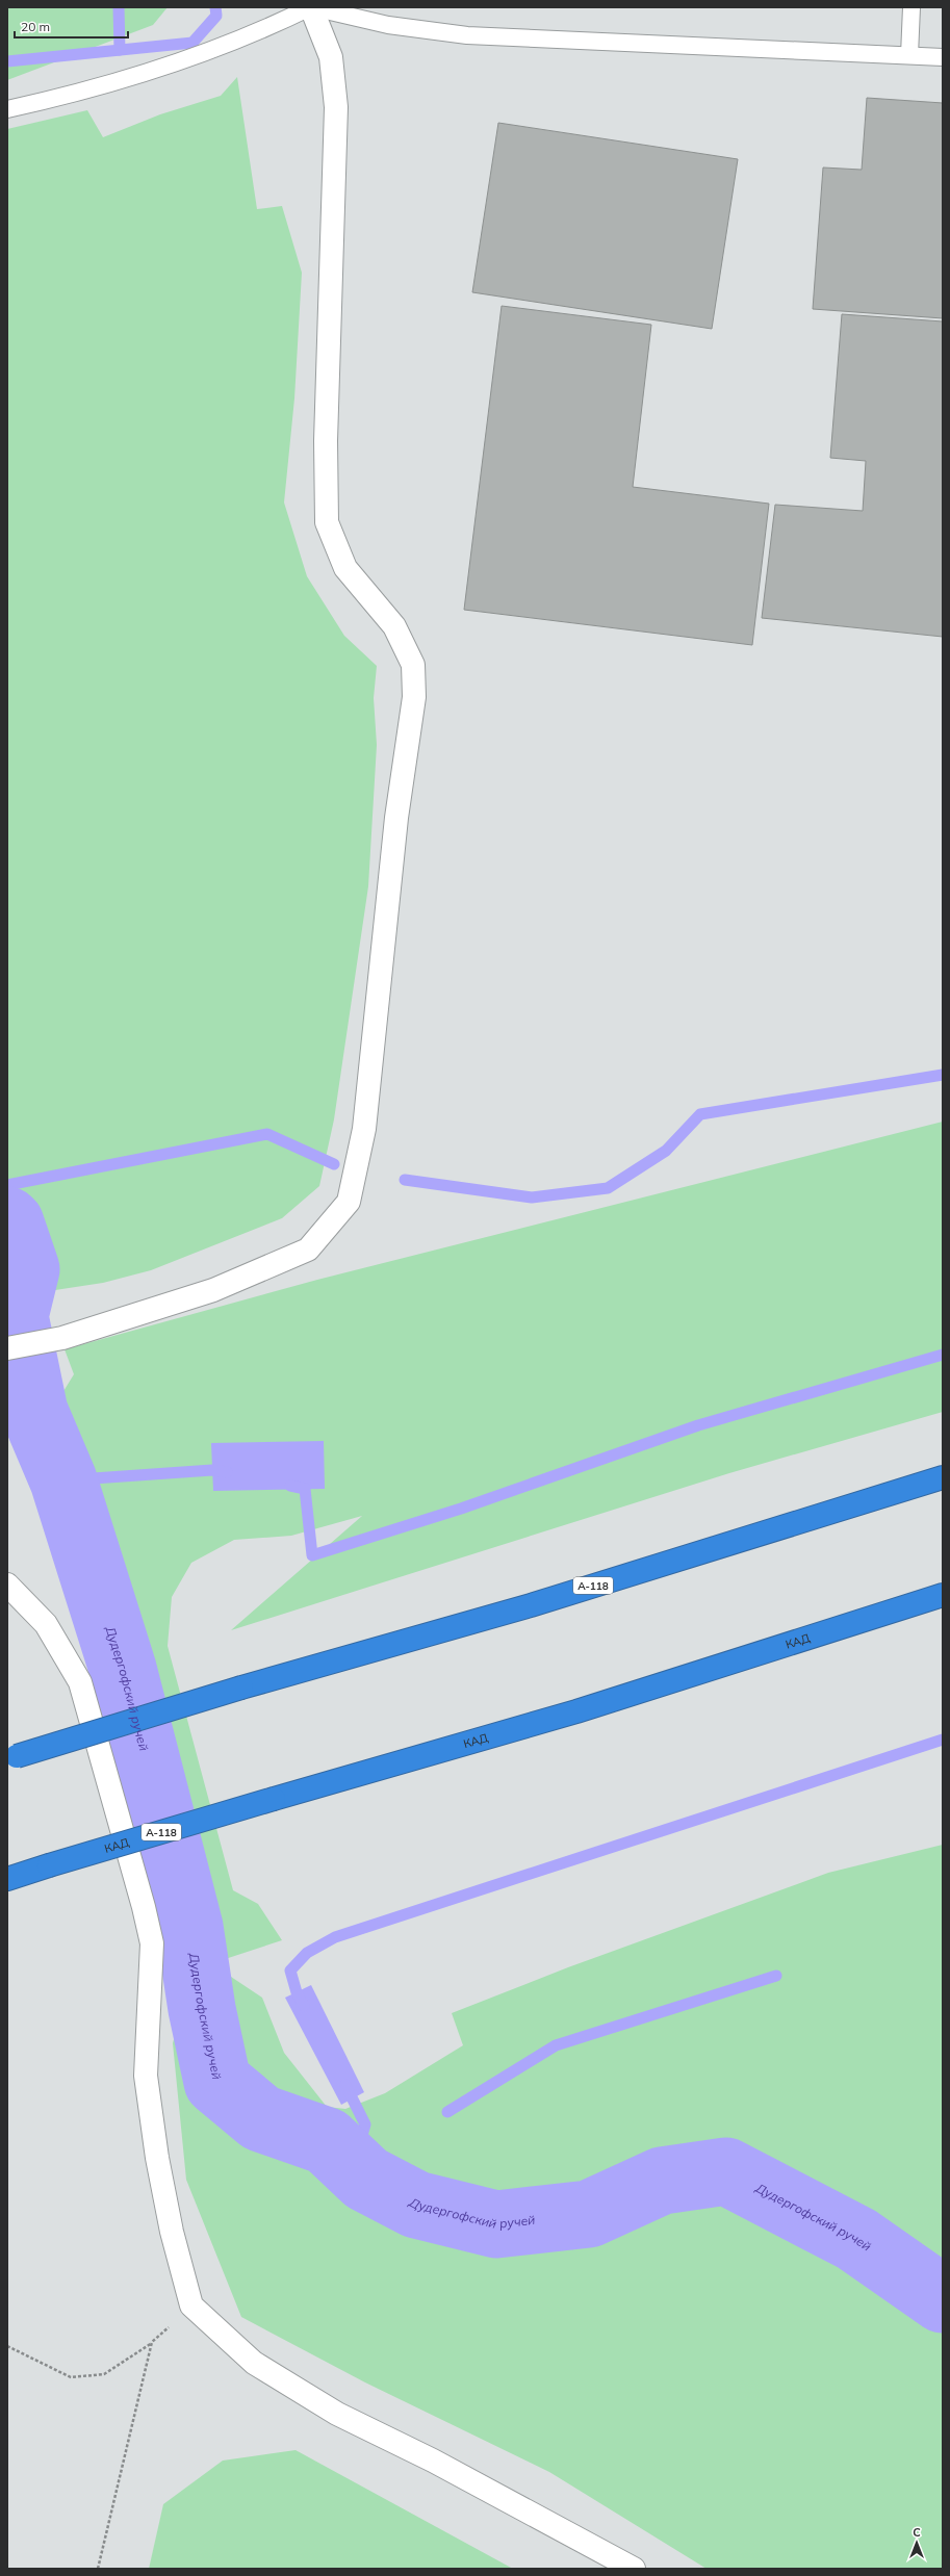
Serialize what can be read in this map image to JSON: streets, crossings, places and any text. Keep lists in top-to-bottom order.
{
  "streets": {
    "highway": ["А-118", "КАД"]
  },
  "water": ["Дудергофский ручей"],
  "scale_bar": "20 m",
  "north": "top"
}
